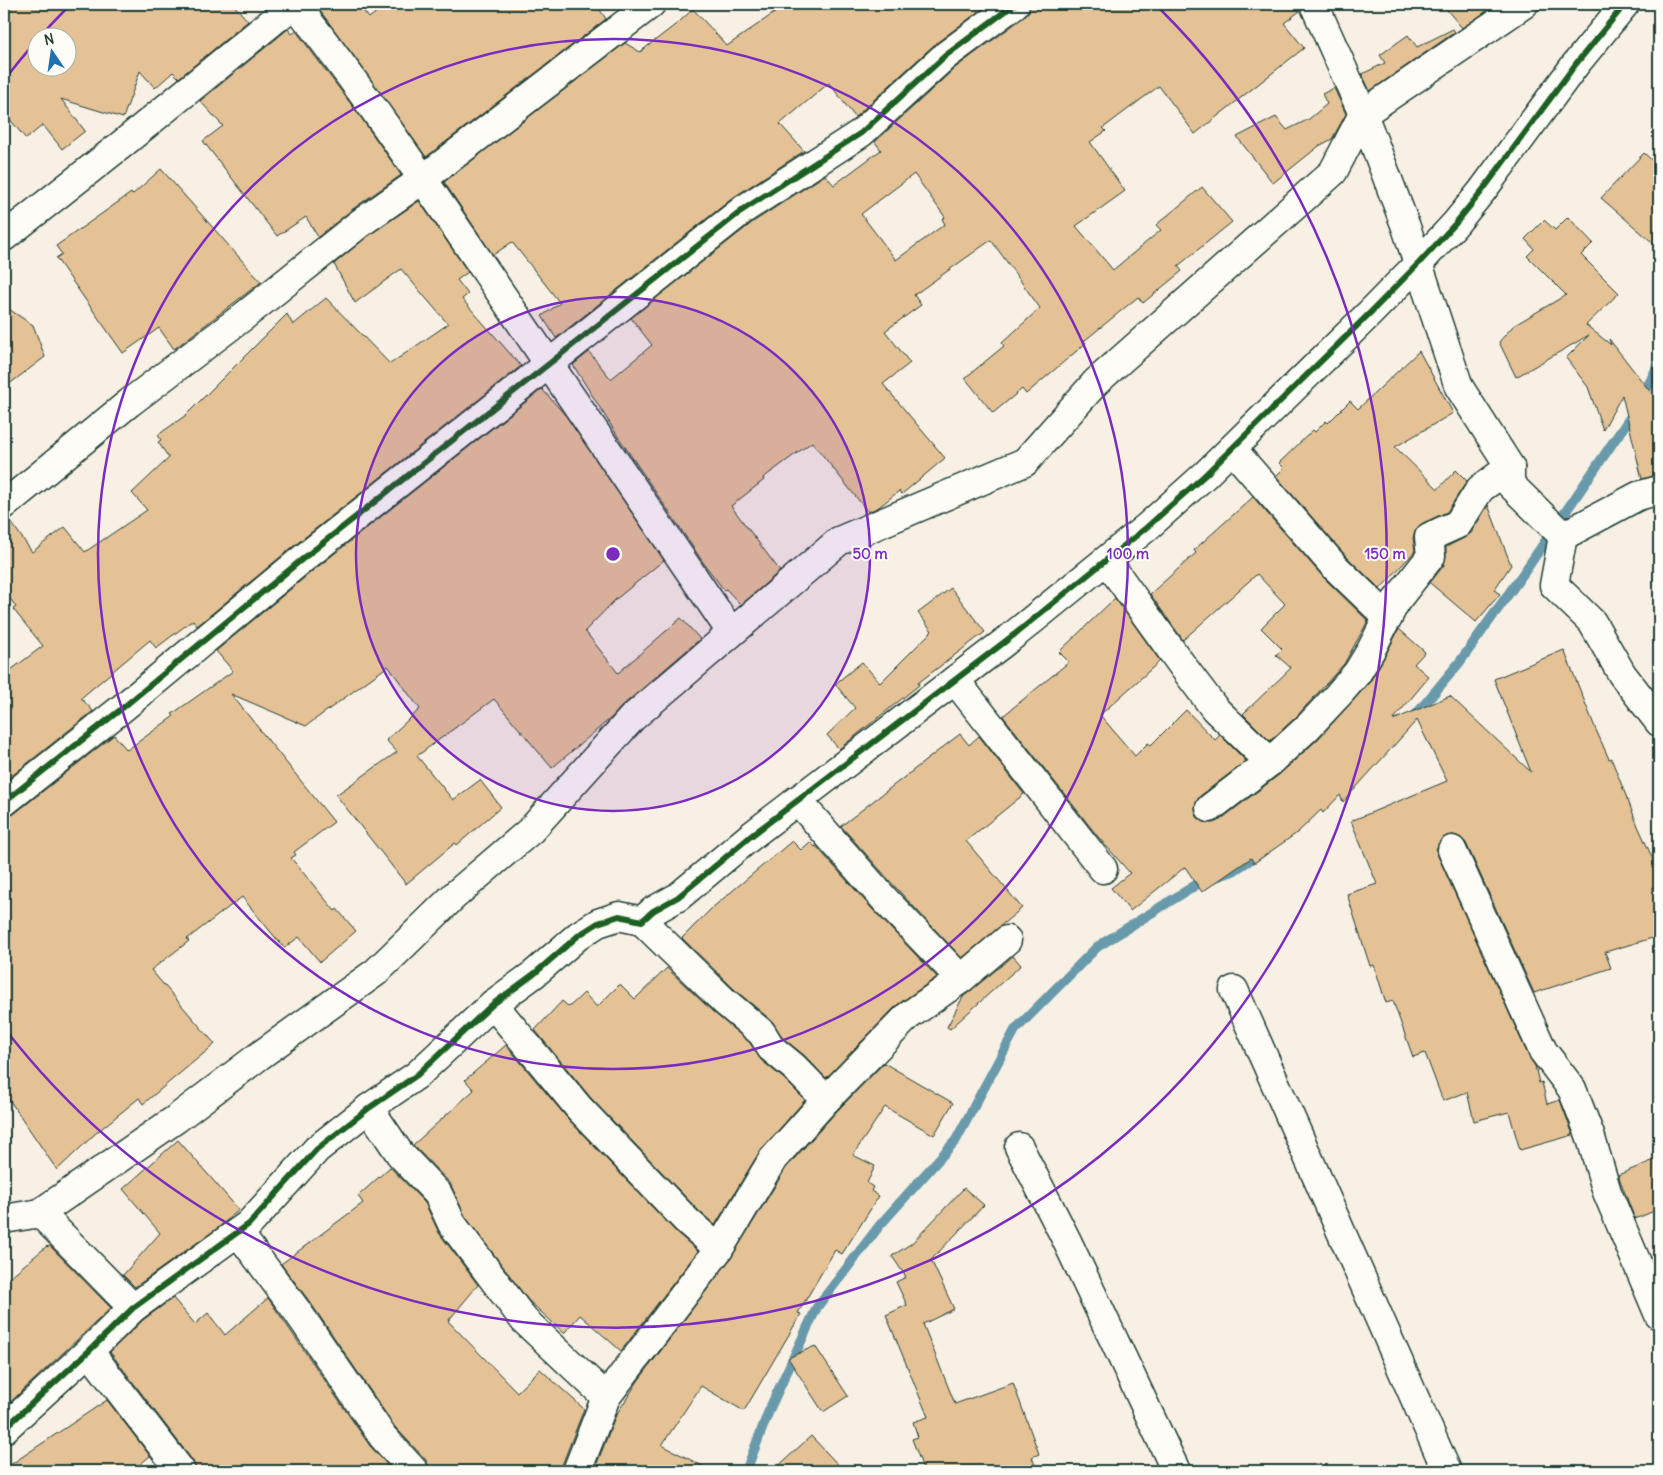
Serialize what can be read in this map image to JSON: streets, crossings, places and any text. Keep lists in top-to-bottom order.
{
  "north": "top",
  "rings": ["50 m", "100 m", "150 m"]
}
